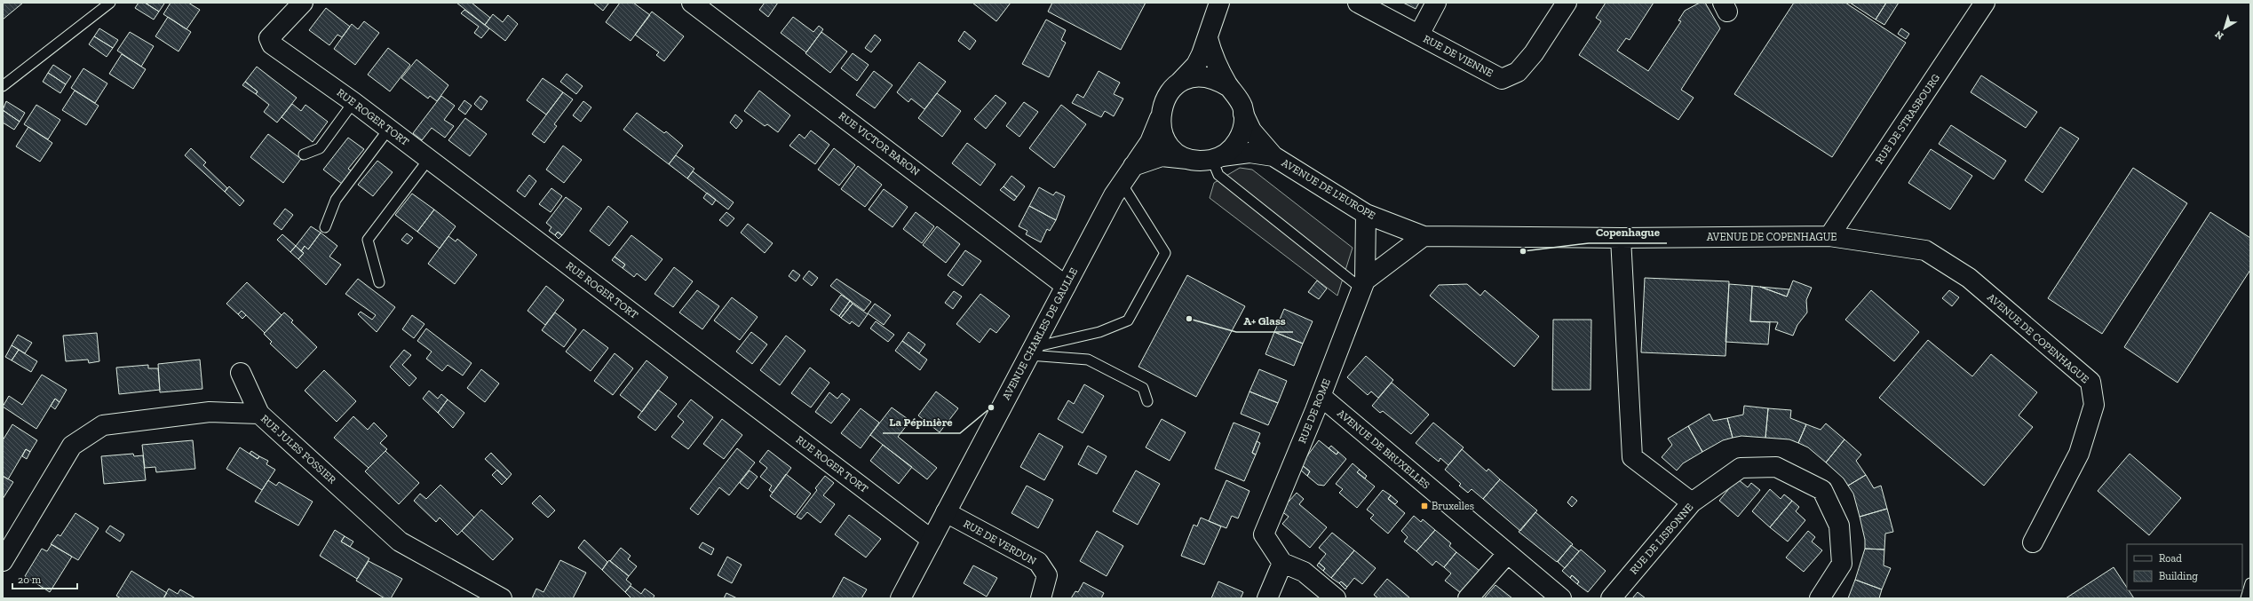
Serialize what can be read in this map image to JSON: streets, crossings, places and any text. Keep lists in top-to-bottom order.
{
  "streets": {
    "street": [
      "RUE DE VIENNE",
      "RUE ROGER TORT",
      "RUE DE STRASBOURG",
      "RUE VICTOR BARON",
      "AVENUE DE L'EUROPE",
      "AVENUE DE COPENHAGUE",
      "AVENUE CHARLES DE GAULLE",
      "RUE DE ROME",
      "RUE JULES FOSSIER",
      "AVENUE DE BRUXELLES",
      "RUE DE LISBONNE",
      "RUE DE VERDUN"
    ]
  },
  "crossings": [
    ["RUE ROGER TORT", "AVENUE CHARLES DE GAULLE"],
    ["RUE DE STRASBOURG", "AVENUE DE COPENHAGUE"],
    ["RUE VICTOR BARON", "AVENUE CHARLES DE GAULLE"],
    ["AVENUE DE L'EUROPE", "AVENUE DE COPENHAGUE"],
    ["AVENUE DE L'EUROPE", "AVENUE CHARLES DE GAULLE"],
    ["AVENUE DE L'EUROPE", "RUE DE ROME"],
    ["AVENUE CHARLES DE GAULLE", "RUE DE VERDUN"],
    ["RUE DE ROME", "AVENUE DE BRUXELLES"]
  ],
  "places": {
    "other": ["Copenhague", "A+ Glass", "La Pépinière"],
    "transit": ["Bruxelles"]
  },
  "legend": ["Road", "Building"],
  "scale_bar": "20 m",
  "north": "bottom left"
}
